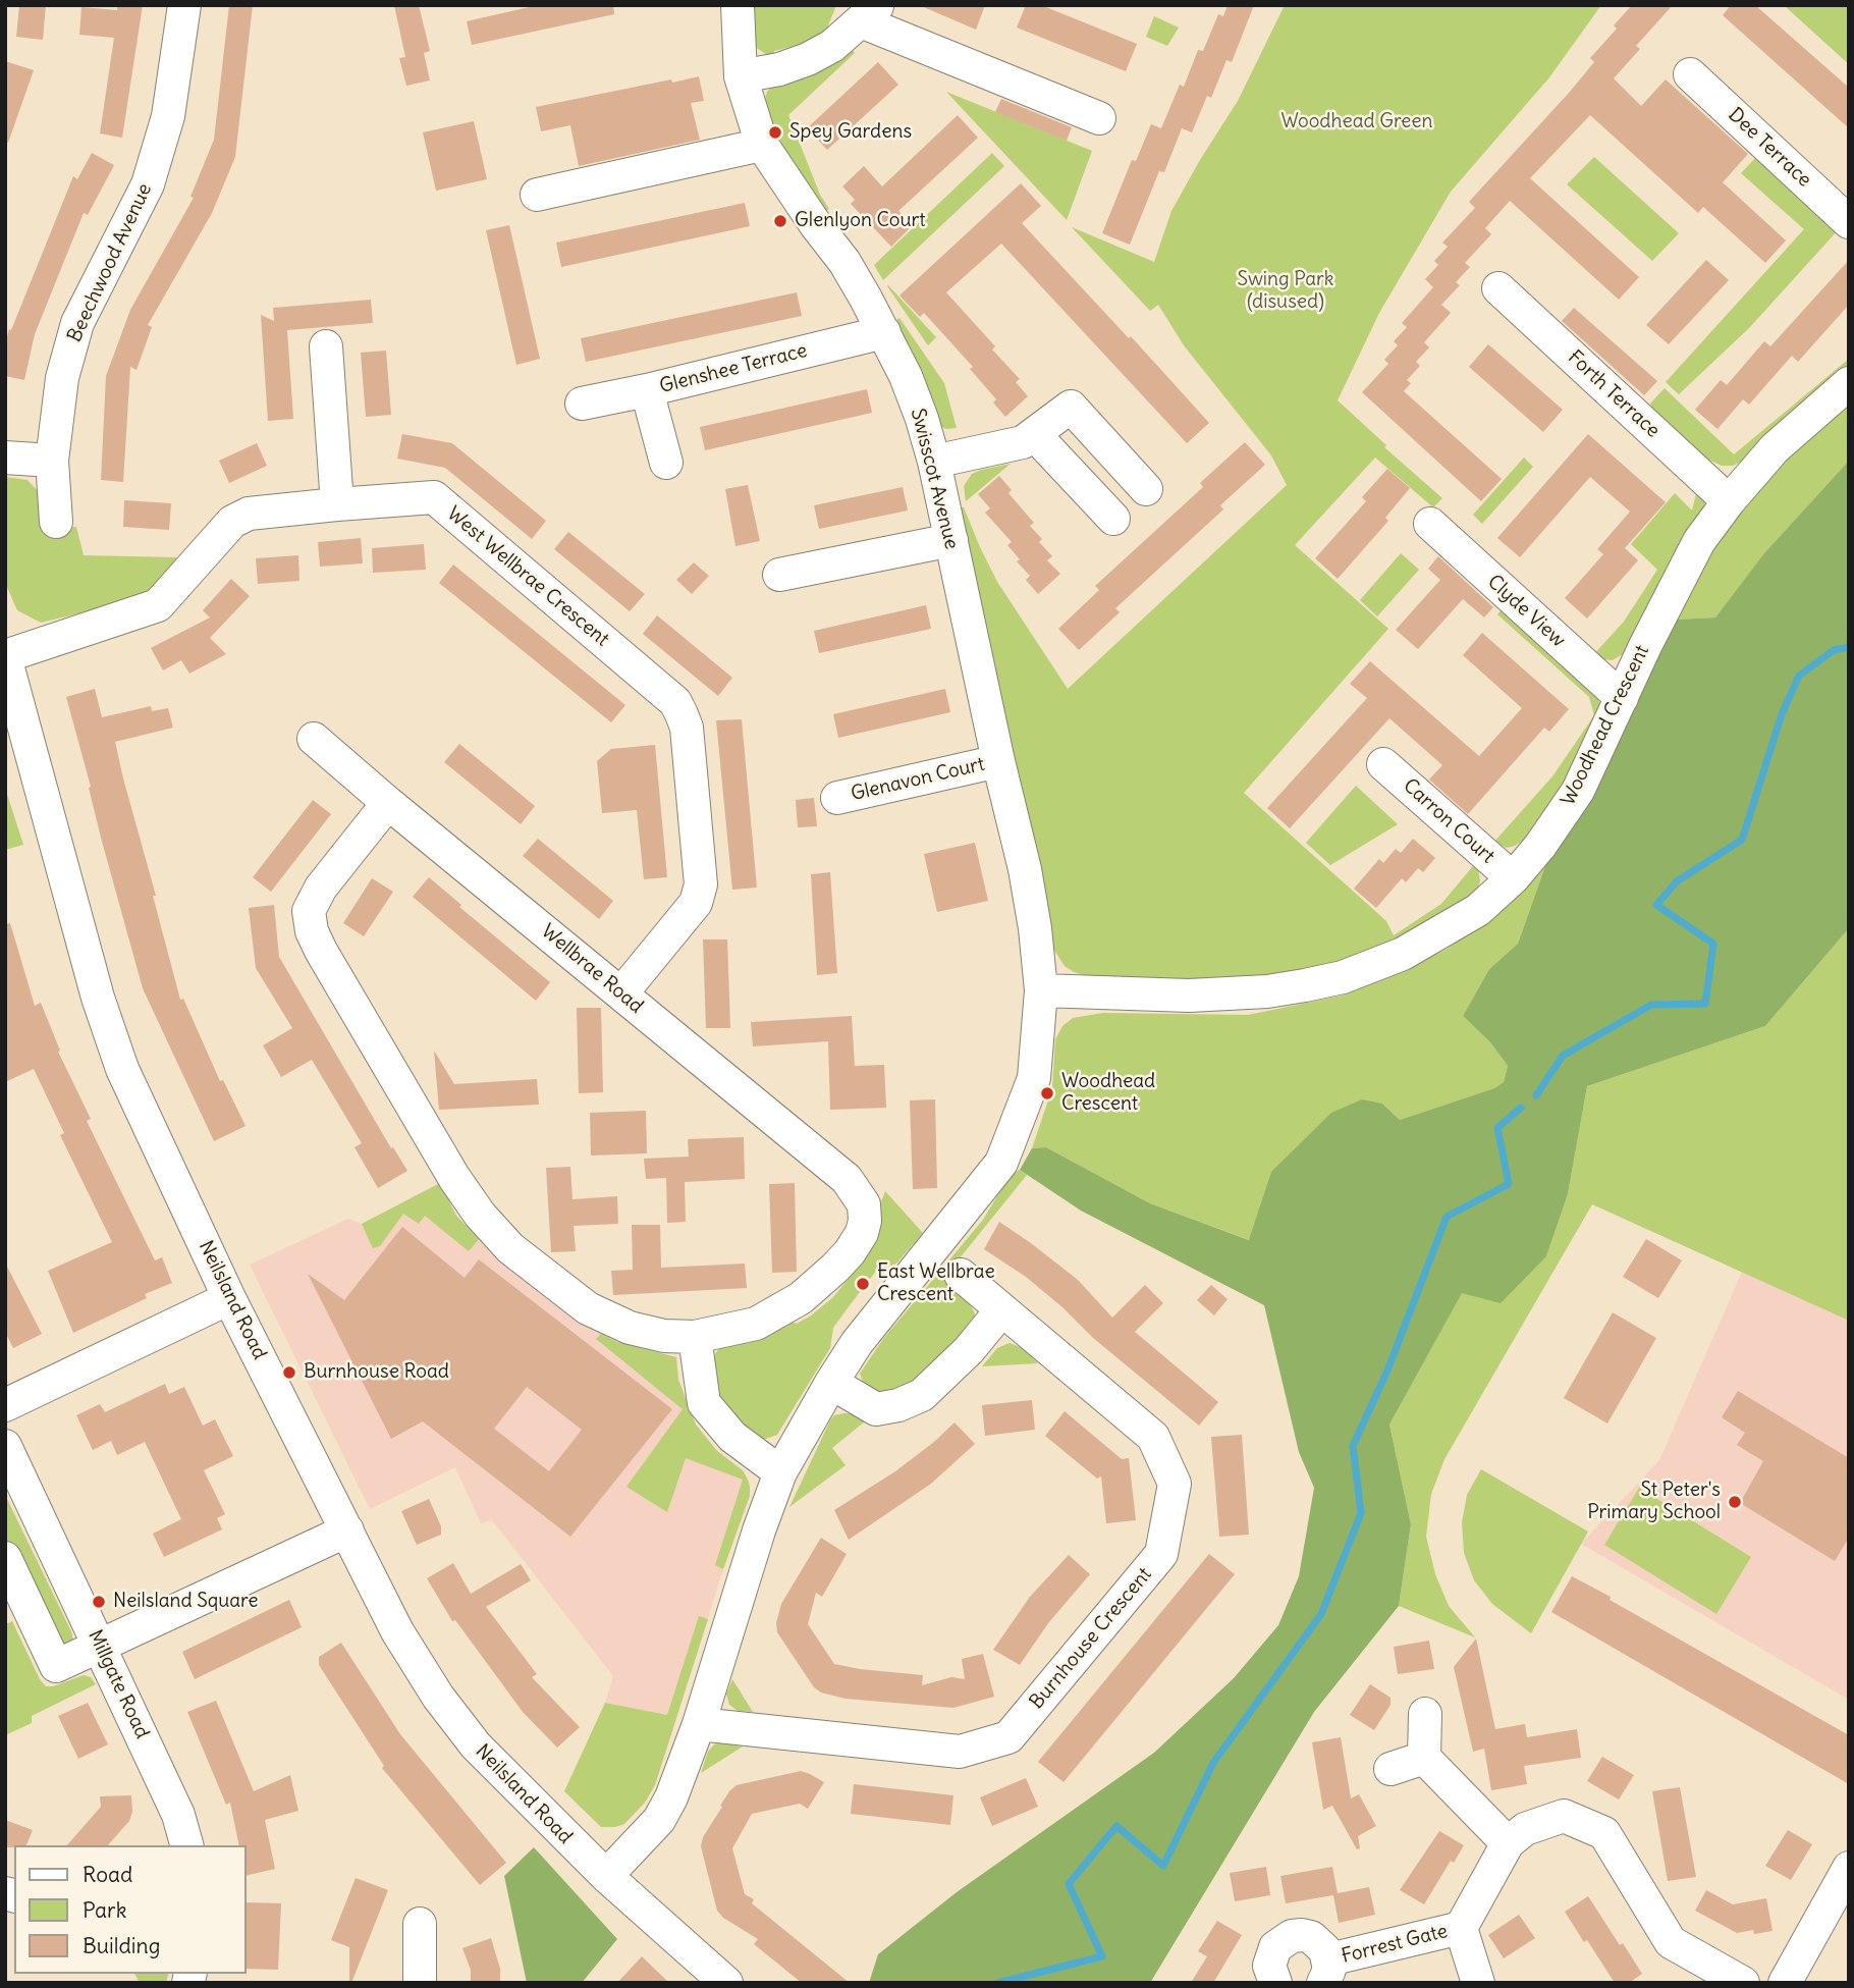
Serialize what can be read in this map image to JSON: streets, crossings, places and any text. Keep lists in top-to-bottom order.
{
  "streets": {
    "street": [
      "Dee Terrace",
      "Beechwood Avenue",
      "Glenshee Terrace",
      "Forth Terrace",
      "Swisscot Avenue",
      "West Wellbrae Crescent",
      "Clyde View",
      "Woodhead Crescent",
      "Glenavon Court",
      "Carron Court",
      "Wellbrae Road",
      "Neilsland Road",
      "Burnhouse Crescent",
      "Millgate Road",
      "Forrest Gate"
    ]
  },
  "crossings": [
    ["Glenshee Terrace", "Swisscot Avenue"],
    ["Forth Terrace", "Woodhead Crescent"],
    ["Swisscot Avenue", "Woodhead Crescent"],
    ["Swisscot Avenue", "Glenavon Court"],
    ["West Wellbrae Crescent", "Wellbrae Road"],
    ["West Wellbrae Crescent", "Neilsland Road"],
    ["Clyde View", "Woodhead Crescent"],
    ["Woodhead Crescent", "Carron Court"]
  ],
  "parks": ["Woodhead Green", "Swing Park (disused)"],
  "places": [
    "Spey Gardens",
    "Glenlyon Court",
    "Woodhead Crescent",
    "East Wellbrae Crescent",
    "Burnhouse Road",
    "St Peter's Primary School",
    "Neilsland Square"
  ],
  "legend": ["Road", "Park", "Building"]
}
